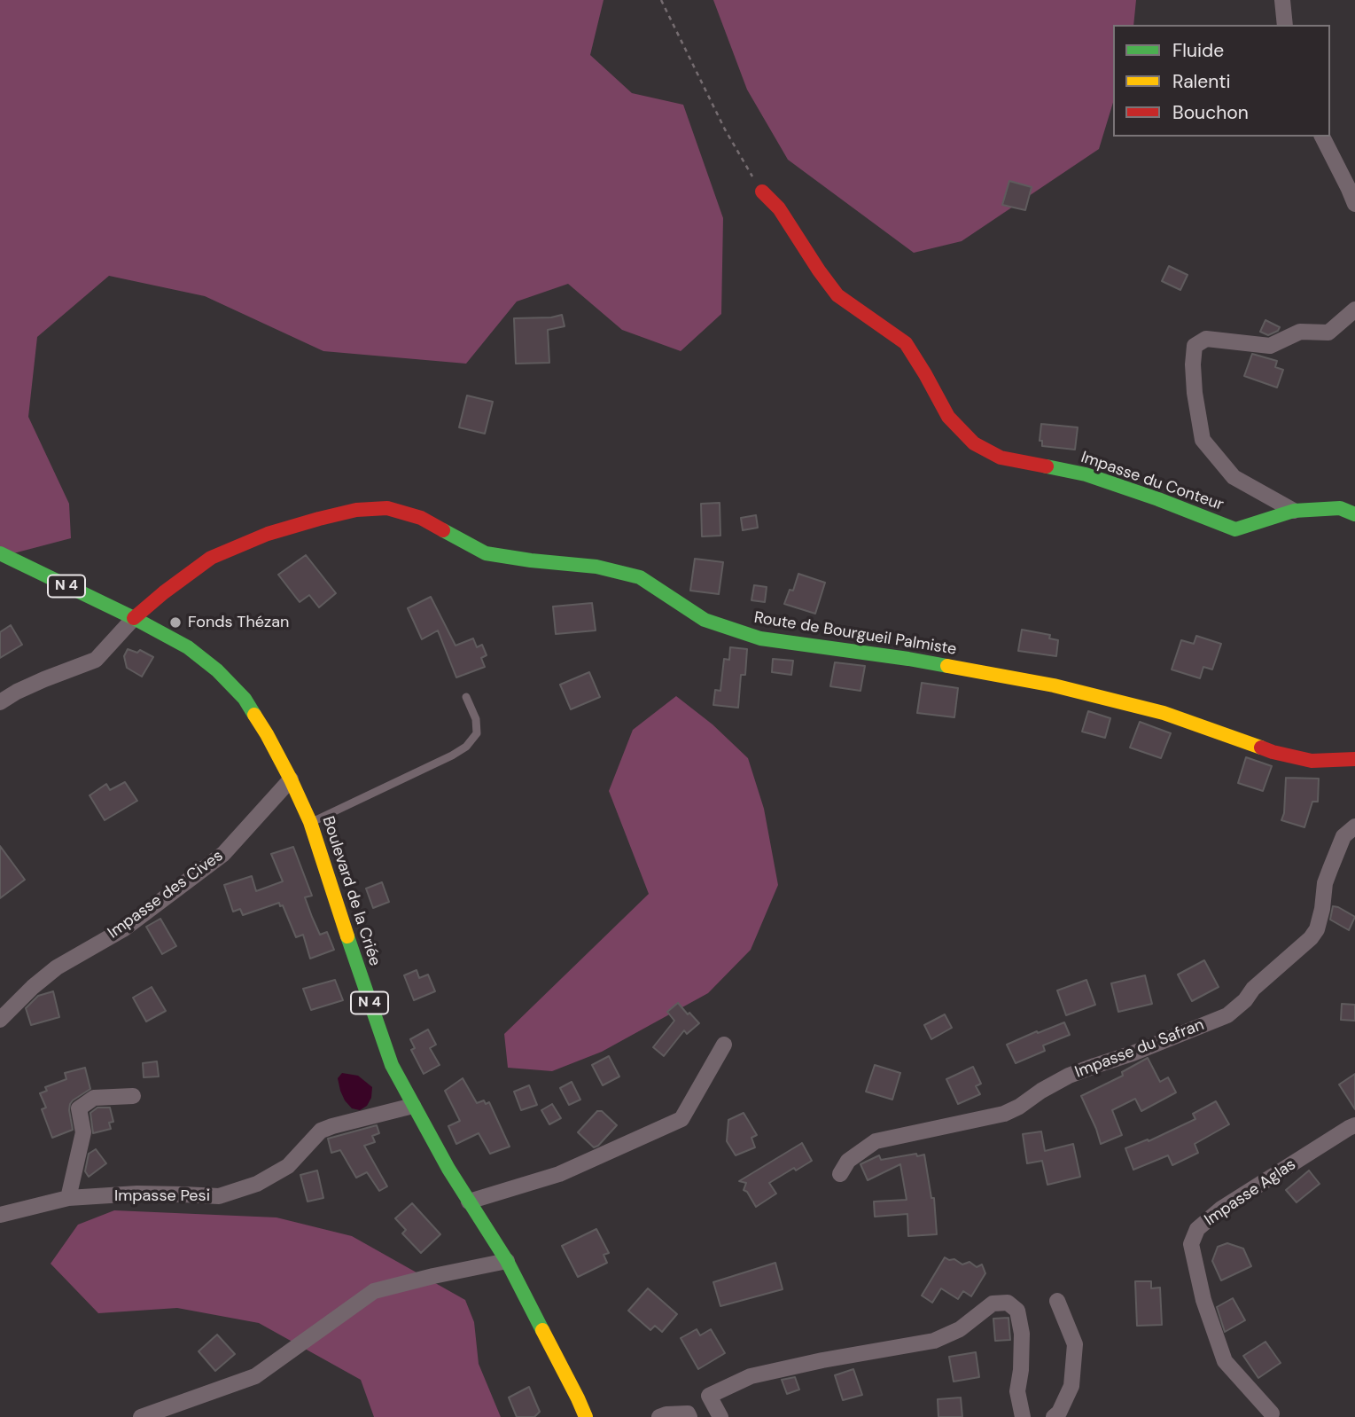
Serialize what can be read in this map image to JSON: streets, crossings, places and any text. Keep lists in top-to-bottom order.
{
  "streets": {
    "street": [
      "Impasse du Conteur",
      "N 4",
      "Route de Bourgueil Palmiste",
      "Boulevard de la Criée",
      "Impasse des Cives",
      "Impasse du Safran",
      "Impasse Aglas",
      "Impasse Pesi"
    ]
  },
  "crossings": [
    ["Route de Bourgueil Palmiste", "Boulevard de la Criée"],
    ["Boulevard de la Criée", "Impasse des Cives"],
    ["Boulevard de la Criée", "Impasse Pesi"]
  ],
  "places": ["Fonds Thézan"],
  "legend": ["Fluide", "Ralenti", "Bouchon"]
}
